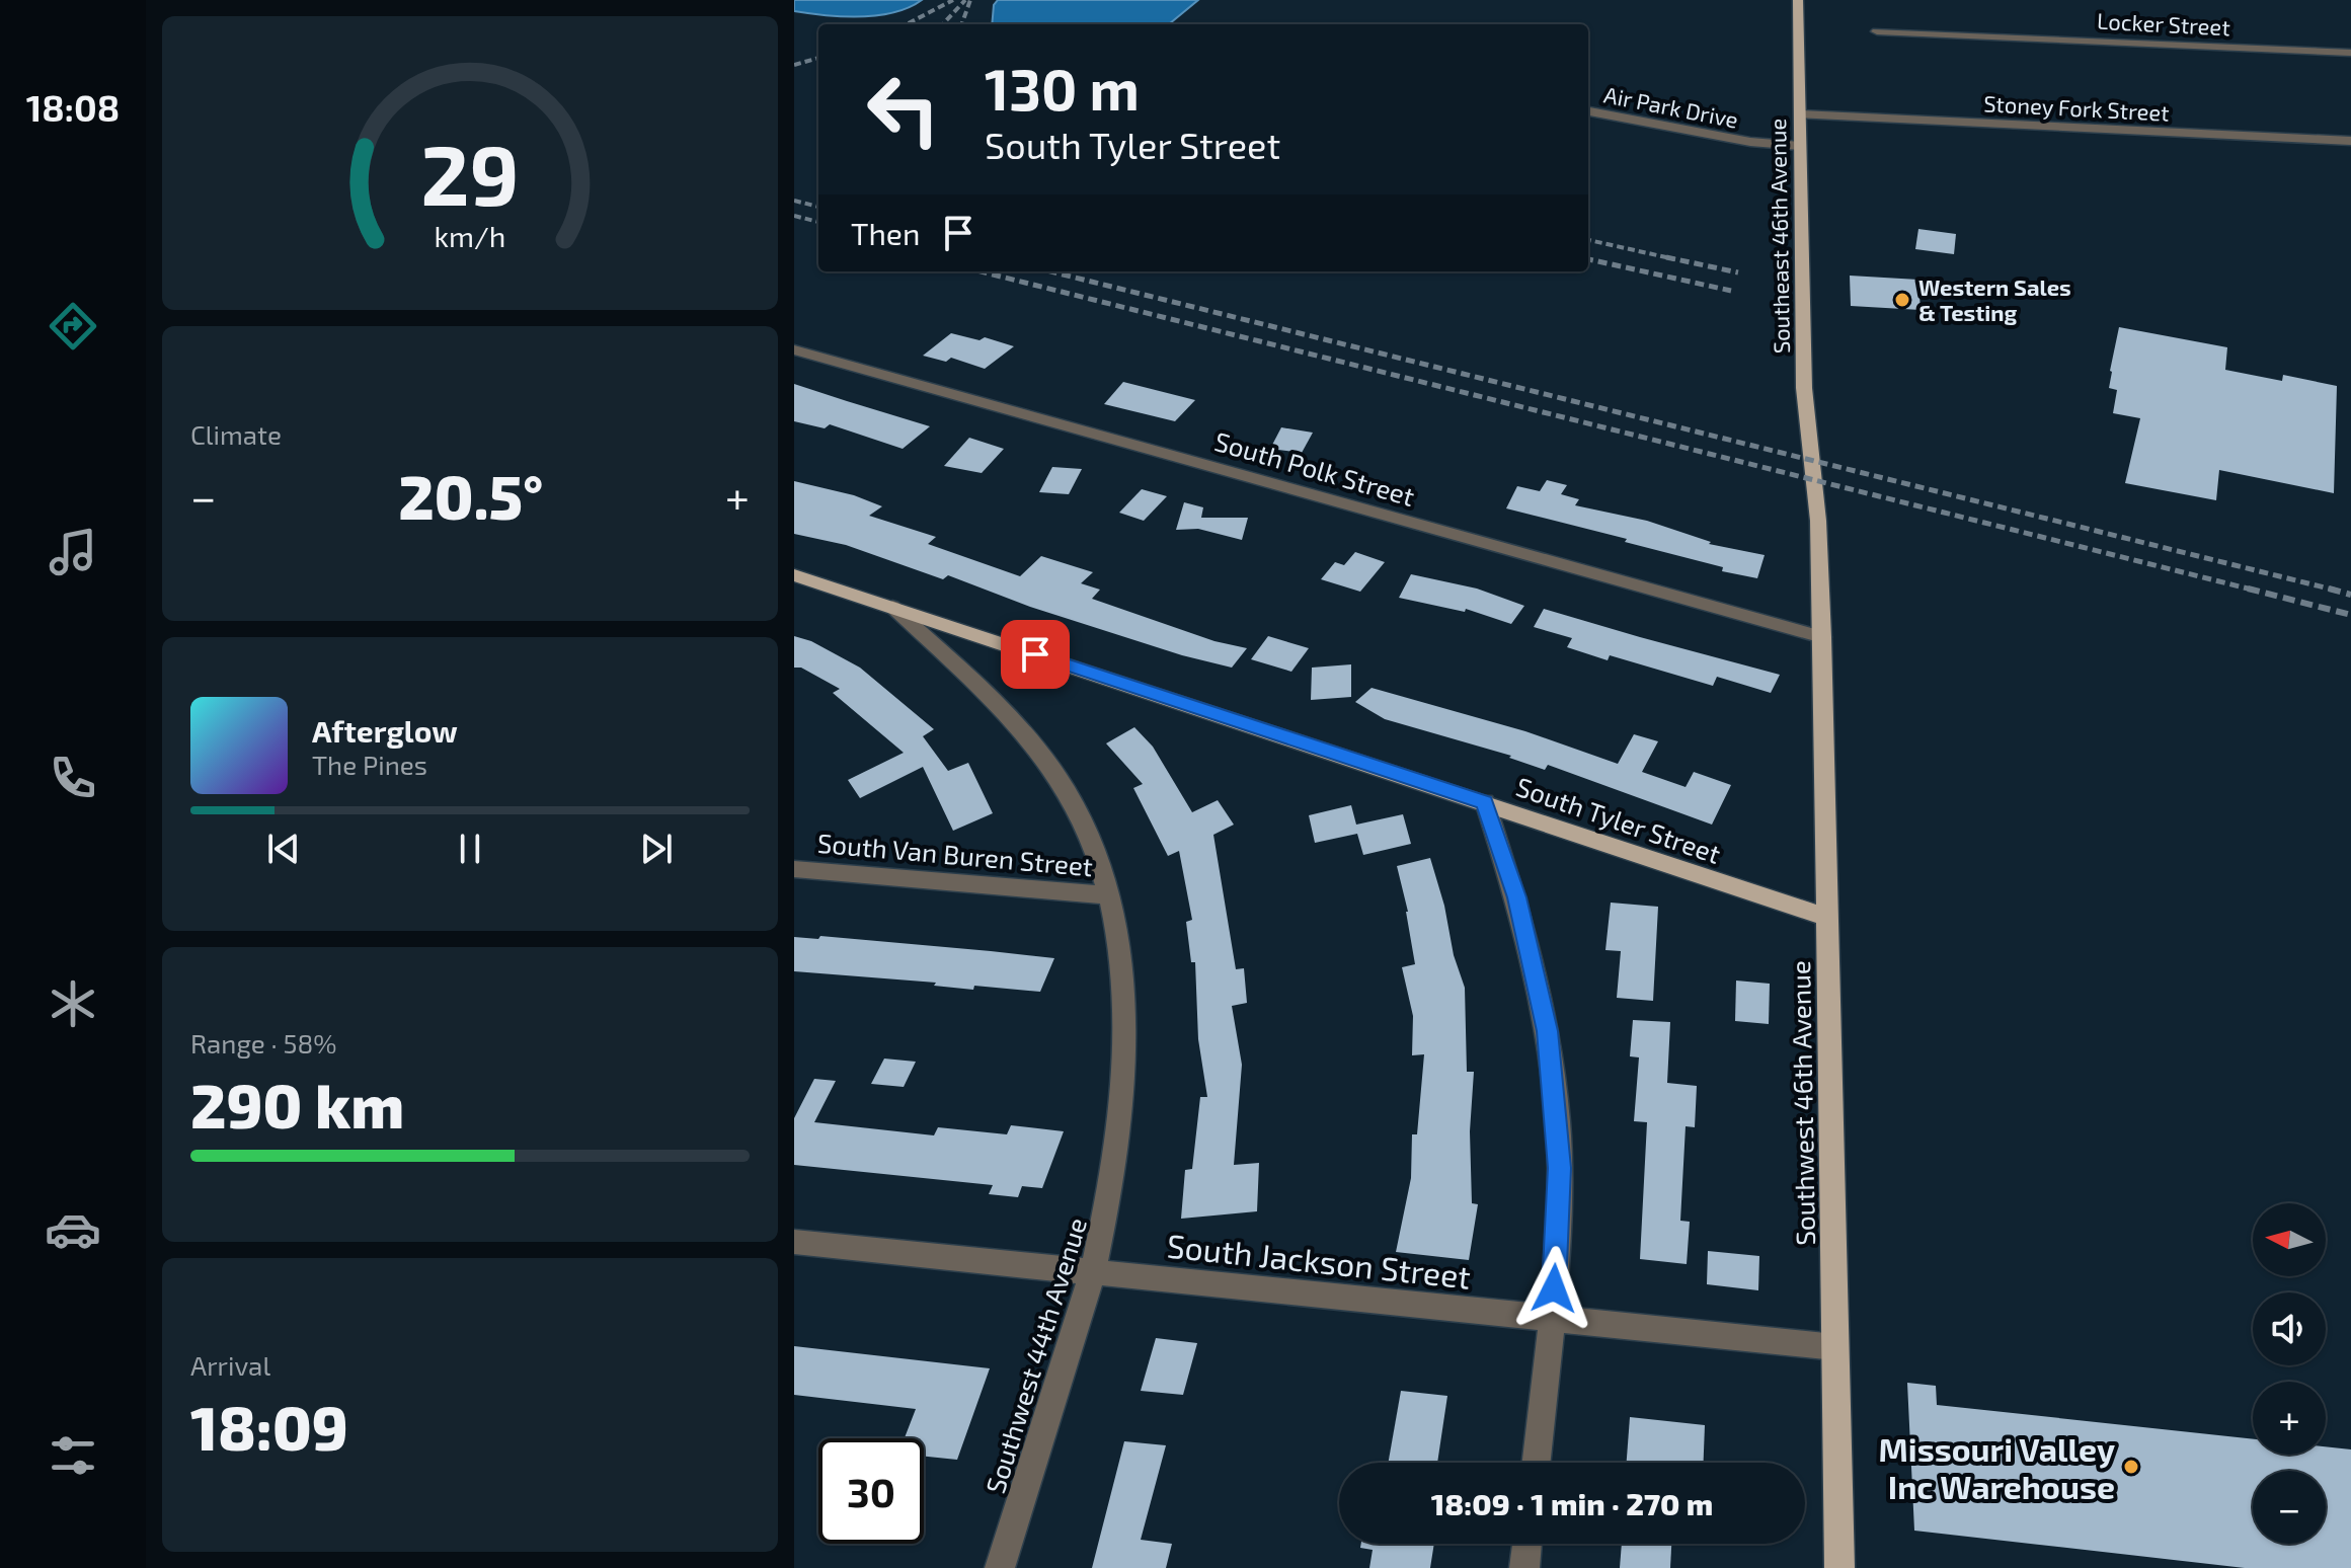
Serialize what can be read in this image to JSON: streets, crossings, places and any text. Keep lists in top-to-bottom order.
{
  "streets": {
    "main road": ["Southeast 46th Avenue", "South Tyler Street", "Southwest 46th Avenue"],
    "street": [
      "Locker Street",
      "Air Park Drive",
      "Stoney Fork Street",
      "South Polk Street",
      "South Van Buren Street",
      "South Jackson Street",
      "Southwest 44th Avenue"
    ]
  },
  "crossings": [
    ["Air Park Drive", "Southeast 46th Avenue"],
    ["Stoney Fork Street", "Southeast 46th Avenue"],
    ["Southeast 46th Avenue", "South Polk Street"],
    ["Southeast 46th Avenue", "Southwest 46th Avenue"],
    ["South Polk Street", "Southwest 46th Avenue"],
    ["South Tyler Street", "Southwest 46th Avenue"],
    ["South Tyler Street", "Southwest 44th Avenue"],
    ["South Van Buren Street", "Southwest 44th Avenue"],
    ["Southwest 46th Avenue", "South Jackson Street"],
    ["South Jackson Street", "Southwest 44th Avenue"]
  ],
  "places": ["Western Sales & Testing", "Missouri Valley Inc Warehouse"],
  "north": "left",
  "page": {
    "tabs": "18:08",
    "turn": ["130 m", "South Tyler Street"],
    "then": "Then",
    "tile": [
      "Climate",
      ["Range · 58%", "290 km"],
      ["Arrival", "18:09"]
    ],
    "heat": ["−", "20.5°", "+"],
    "song": ["Afterglow", "The Pines"],
    "map_buttons": ["+", "−"],
    "limit": "30",
    "trip": "18:09 · 1 min · 270 m",
    "gauge": ["29", "km/h"]
  }
}
